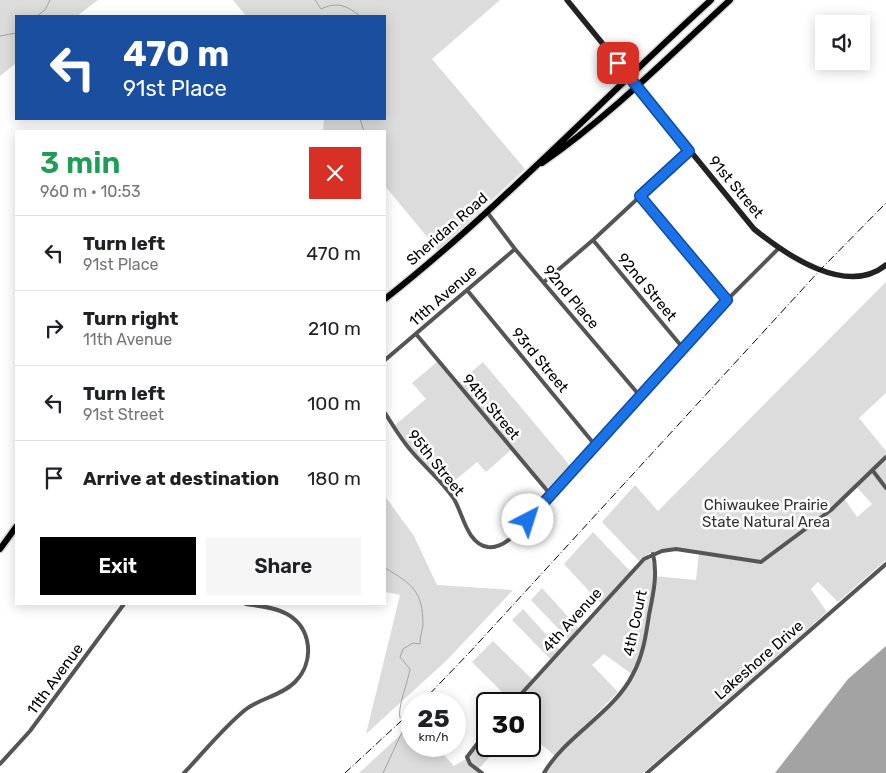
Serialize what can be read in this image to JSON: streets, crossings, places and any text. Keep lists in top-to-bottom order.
{
  "streets": {
    "main road": ["Sheridan Road"],
    "street": [
      "91st Street",
      "92nd Street",
      "11th Avenue",
      "92nd Place",
      "93rd Street",
      "94th Street",
      "95th Street",
      "4th Avenue",
      "4th Court",
      "Lakeshore Drive"
    ]
  },
  "crossings": [
    ["91st Street", "Sheridan Road"],
    ["Sheridan Road", "92nd Place"],
    ["11th Avenue", "92nd Place"],
    ["11th Avenue", "93rd Street"],
    ["11th Avenue", "94th Street"],
    ["94th Street", "95th Street"],
    ["4th Avenue", "4th Court"]
  ],
  "parks": ["Chiwaukee Prairie State Natural Area"],
  "page": {
    "turn": ["470 m", "91st Place"],
    "heading": ["3 min", "960 m · 10:53"],
    "list": [
      {
        "name": "Turn left",
        "note": "91st Place",
        "value": "470 m"
      },
      {
        "name": "Turn right",
        "note": "11th Avenue",
        "value": "210 m"
      },
      {
        "name": "Turn left",
        "note": "91st Street",
        "value": "100 m"
      },
      {
        "name": "Arrive at destination",
        "value": "180 m"
      }
    ],
    "buttons": ["Exit", "Share"],
    "speed": "25 km/h",
    "limit": "30"
  }
}
